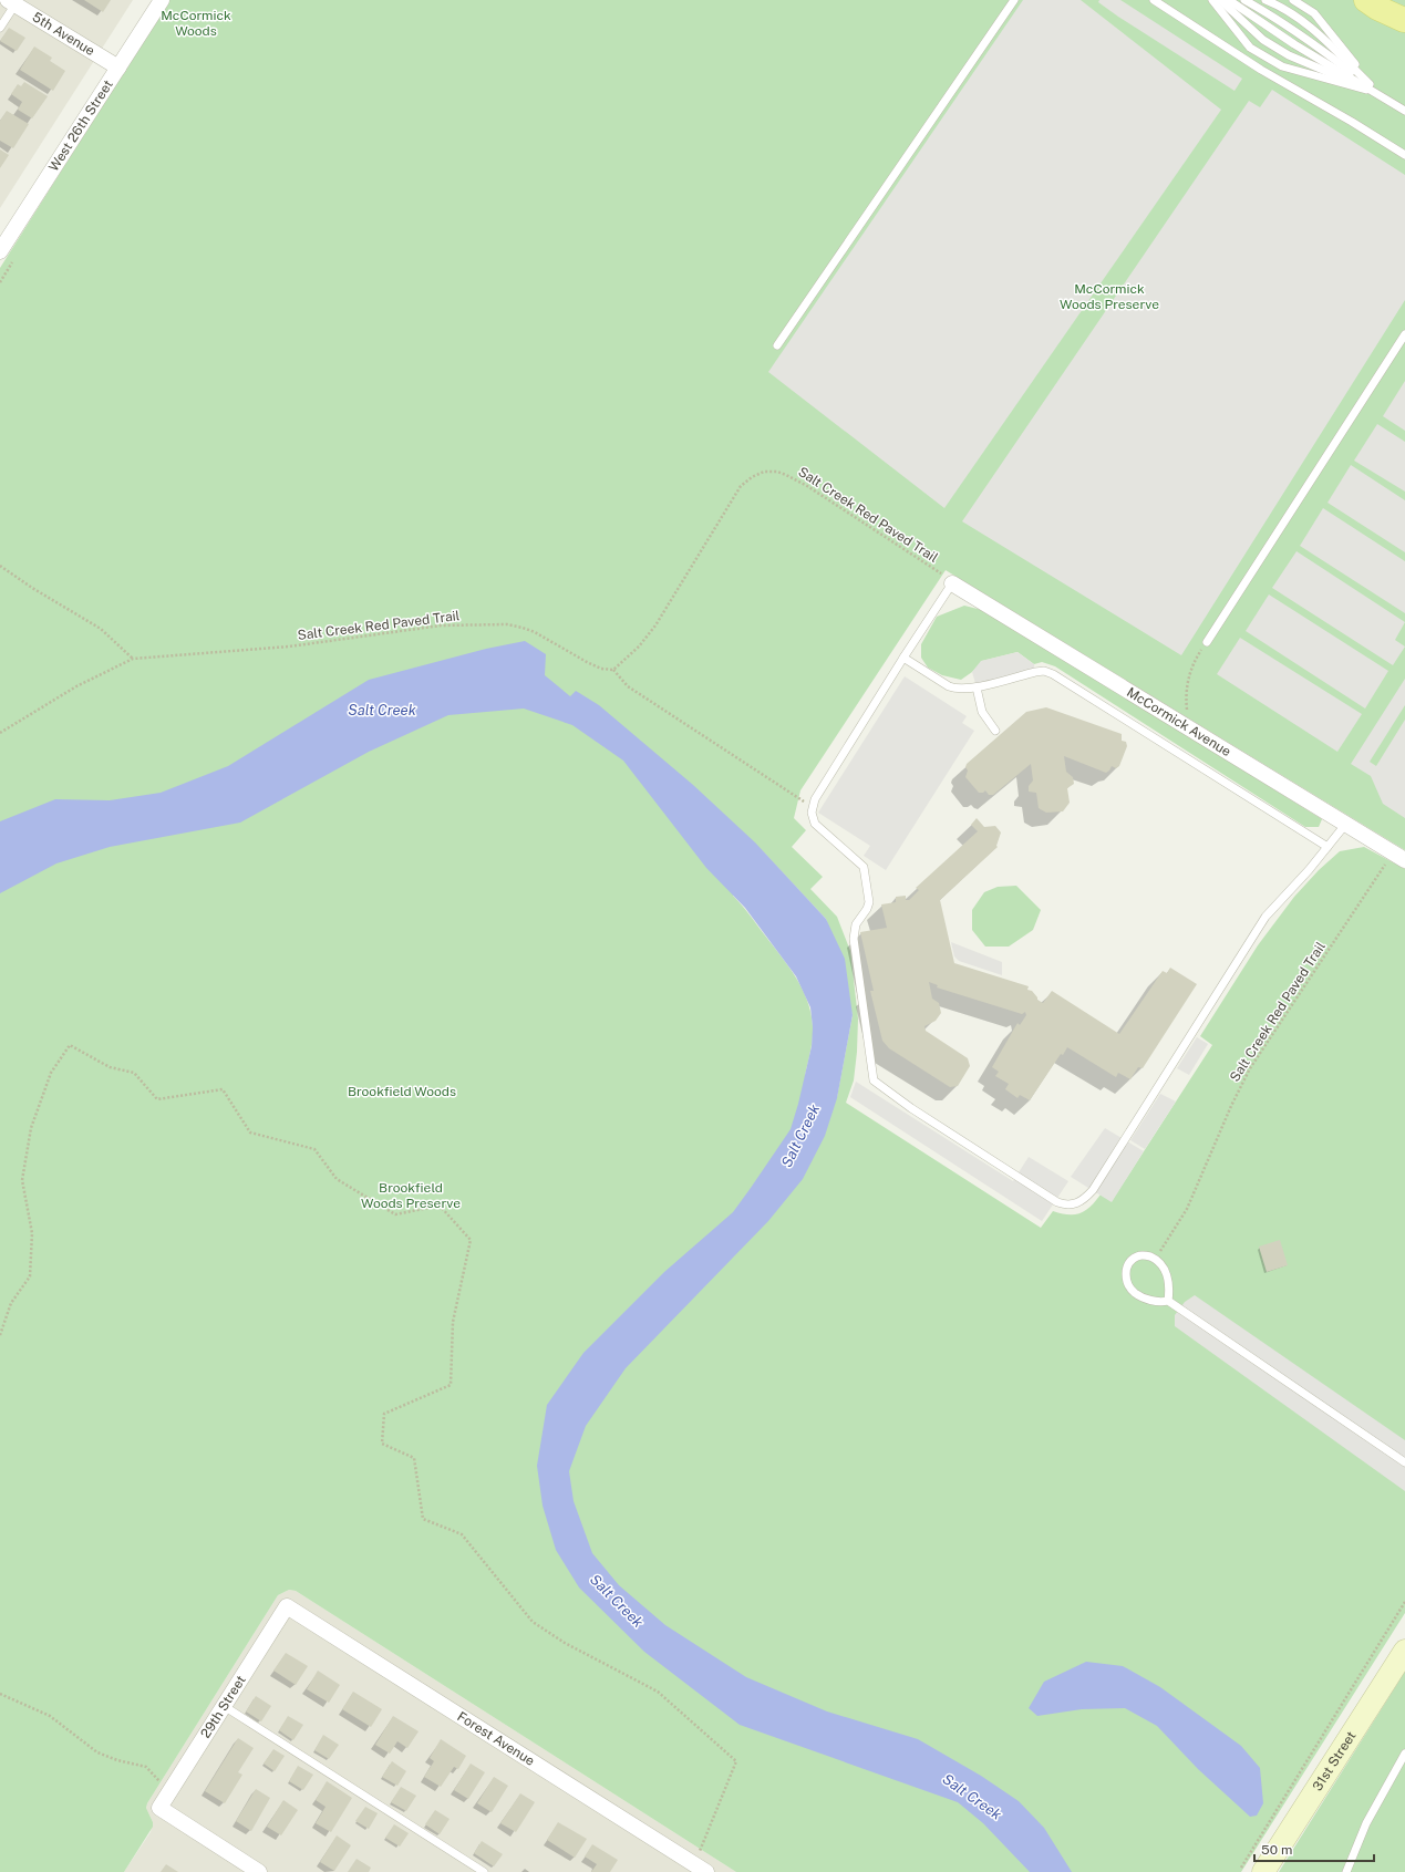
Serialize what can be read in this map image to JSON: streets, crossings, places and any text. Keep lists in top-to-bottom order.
{
  "streets": {
    "main road": ["31st Street"],
    "street": [
      "5th Avenue",
      "West 26th Street",
      "McCormick Avenue",
      "29th Street",
      "Forest Avenue"
    ],
    "path": ["Salt Creek Red Paved Trail"]
  },
  "crossings": [
    ["5th Avenue", "West 26th Street"],
    ["Salt Creek Red Paved Trail", "McCormick Avenue"],
    ["29th Street", "Forest Avenue"]
  ],
  "water": ["Salt Creek"],
  "parks": [
    "McCormick Woods",
    "McCormick Woods Preserve",
    "Brookfield Woods",
    "Brookfield Woods Preserve"
  ],
  "scale_bar": "50 m"
}
